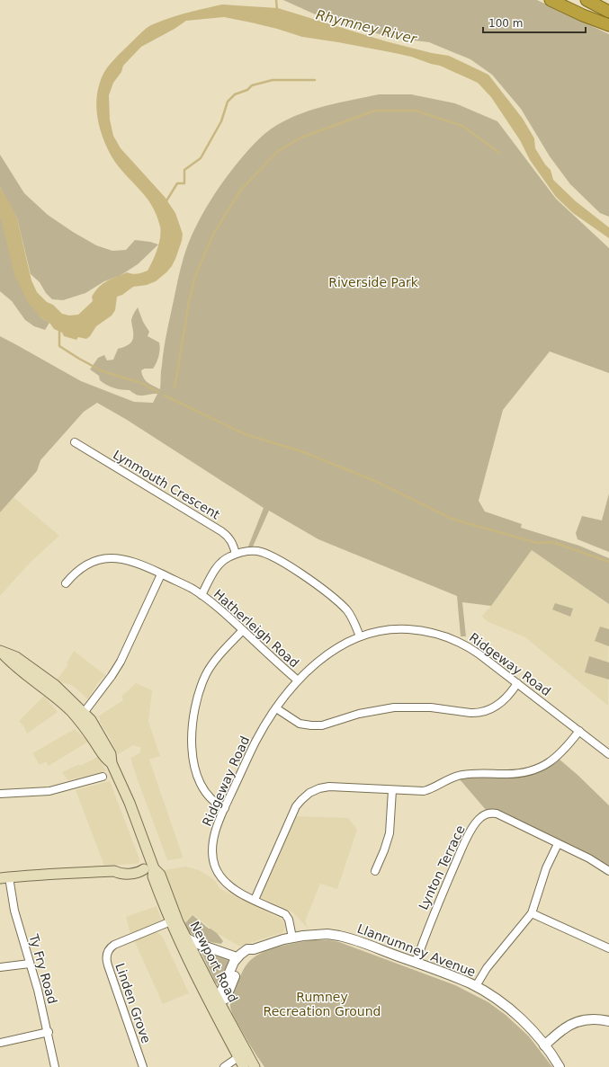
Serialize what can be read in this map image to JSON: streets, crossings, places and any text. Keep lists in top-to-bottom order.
{
  "streets": {
    "main road": ["Newport Road"],
    "street": [
      "Lynmouth Crescent",
      "Hatherleigh Road",
      "Ridgeway Road",
      "Lynton Terrace",
      "Llanrumney Avenue",
      "Ty Fry Road",
      "Linden Grove"
    ]
  },
  "crossings": [
    ["Hatherleigh Road", "Ridgeway Road"],
    ["Lynton Terrace", "Llanrumney Avenue"],
    ["Llanrumney Avenue", "Newport Road"],
    ["Newport Road", "Linden Grove"]
  ],
  "water": ["Rhymney River"],
  "parks": ["Riverside Park", "Rumney Recreation Ground"],
  "scale_bar": "100 m"
}
